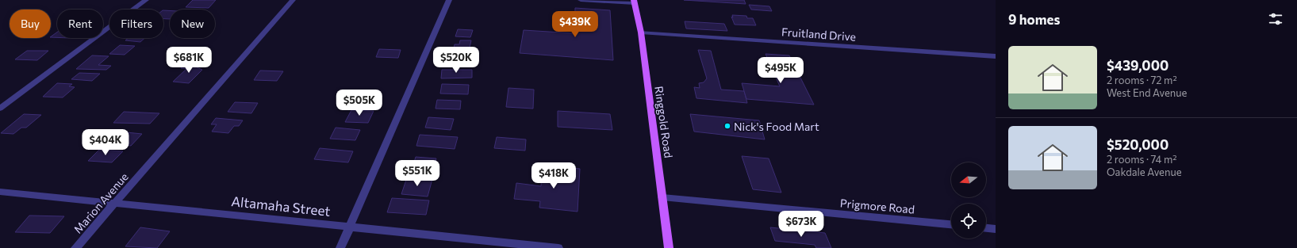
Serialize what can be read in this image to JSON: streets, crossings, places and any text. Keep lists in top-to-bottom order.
{
  "streets": {
    "main road": ["Ringgold Road"],
    "street": [
      "Fruitland Drive",
      "Marion Avenue",
      "Altamaha Street",
      "Prigmore Road"
    ]
  },
  "crossings": [
    ["Fruitland Drive", "Ringgold Road"],
    ["Ringgold Road", "Prigmore Road"],
    ["Marion Avenue", "Altamaha Street"]
  ],
  "places": ["Nick's Food Mart"],
  "north": "left",
  "page": {
    "heading": "9 homes",
    "chip": [
      "Buy",
      "Rent",
      "Filters",
      "New"
    ],
    "price": [
      "$439K",
      "$681K",
      "$520K",
      "$495K",
      "$505K",
      "$404K",
      "$551K",
      "$418K",
      "$673K"
    ],
    "list": [
      {
        "name": "$439,000",
        "note": "2 rooms · 72 m² · West End Avenue"
      },
      {
        "name": "$520,000",
        "note": "2 rooms · 74 m² · Oakdale Avenue"
      }
    ]
  }
}
